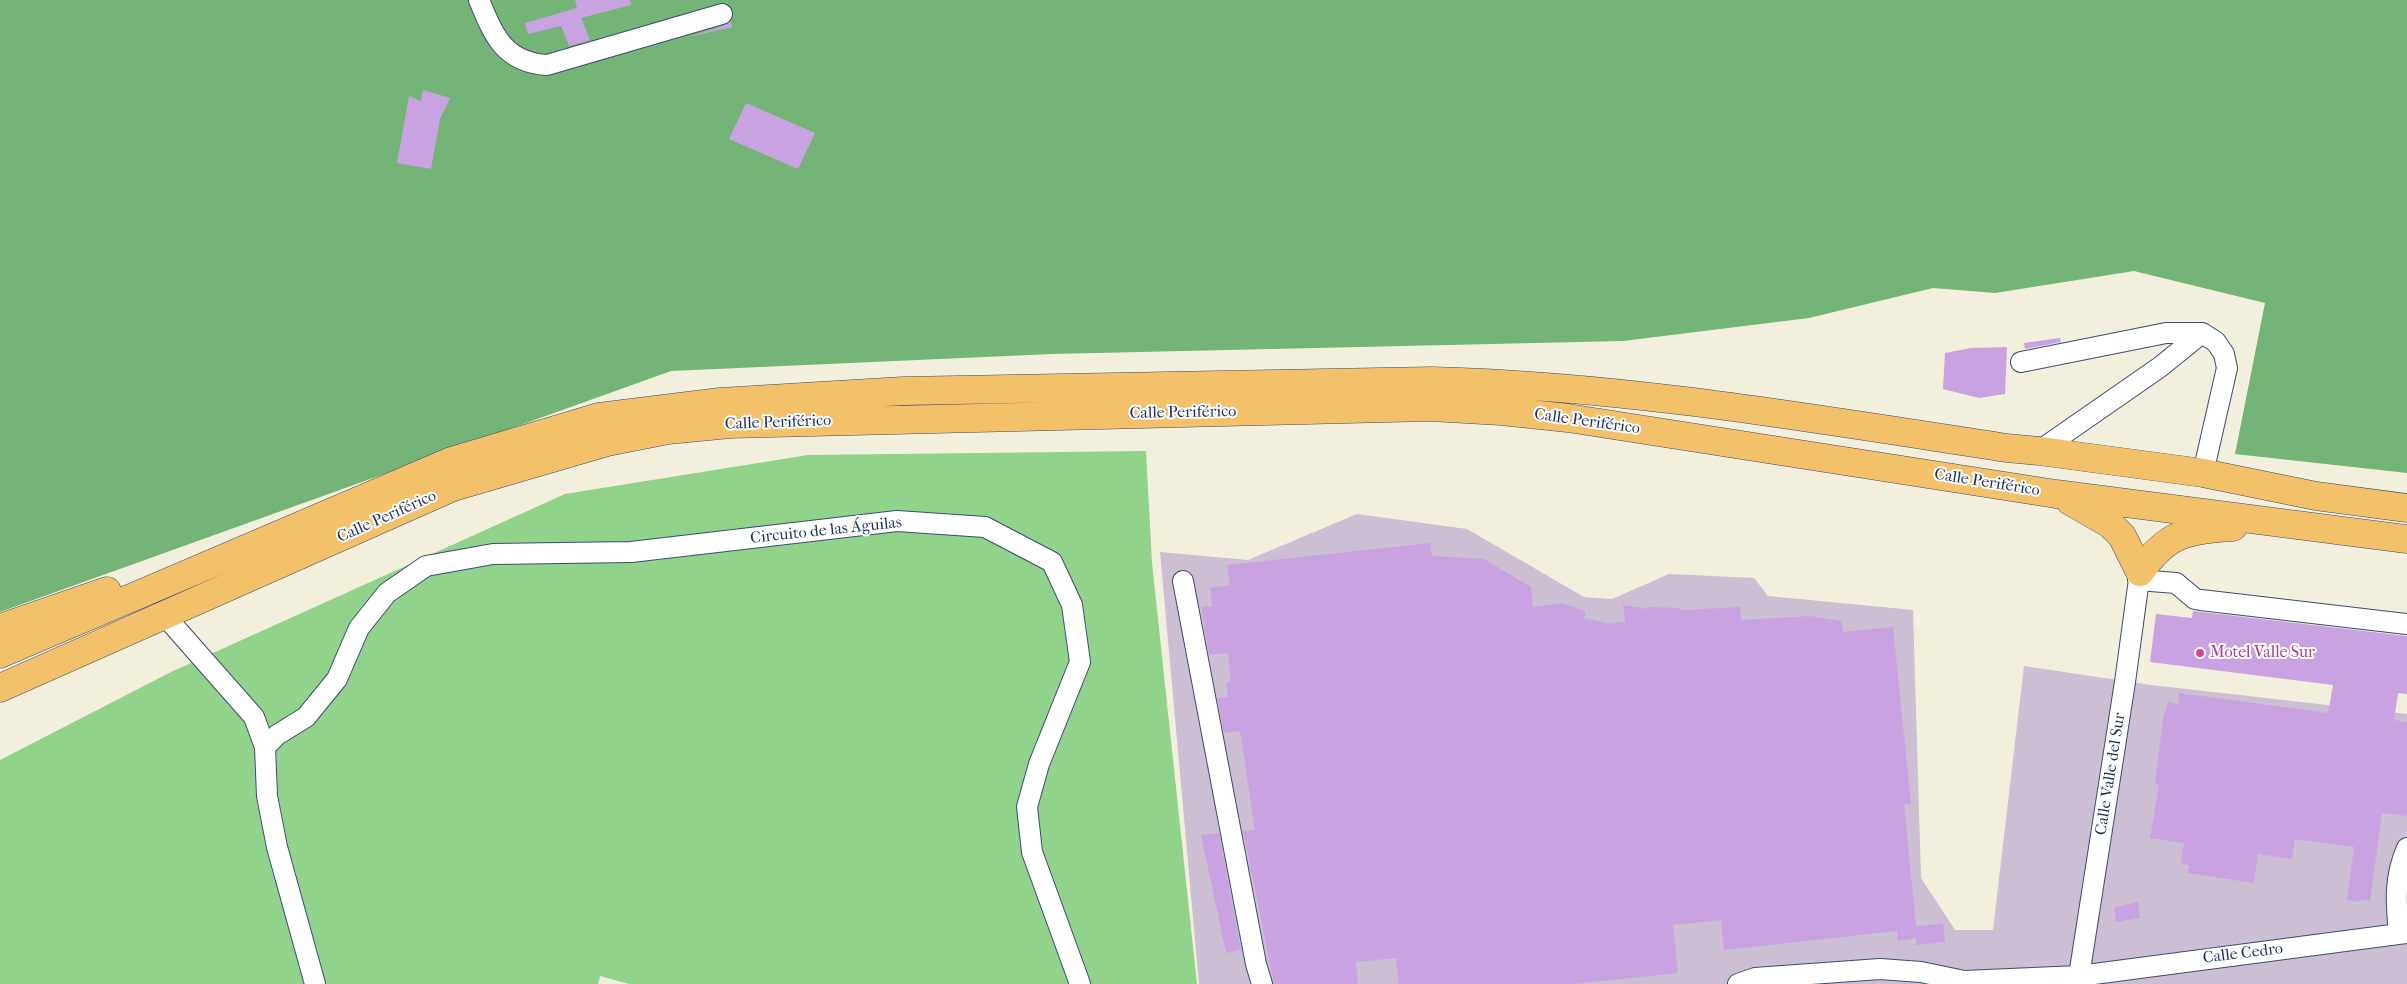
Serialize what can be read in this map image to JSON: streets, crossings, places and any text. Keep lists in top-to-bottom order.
{
  "streets": {
    "highway": ["Calle Periférico"],
    "street": ["Circuito de las Águilas", "Calle Valle del Sur", "Calle Cedro"]
  },
  "crossings": [
    ["Calle Valle del Sur", "Calle Cedro"]
  ],
  "places": ["Motel Valle Sur"]
}
